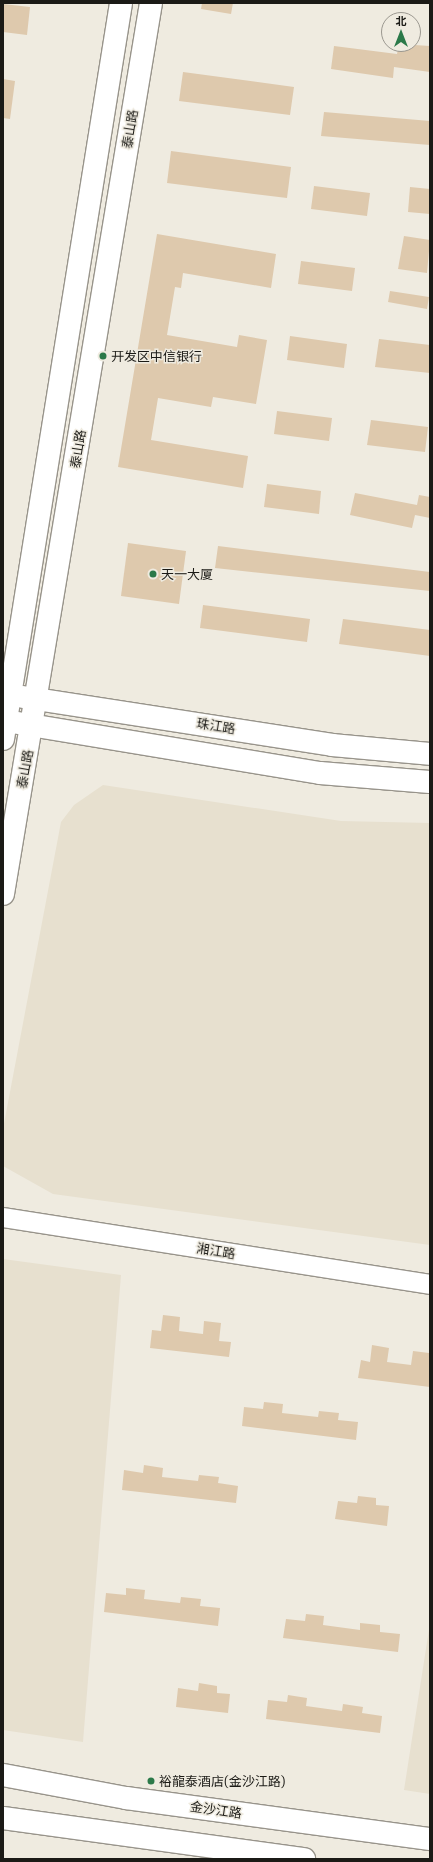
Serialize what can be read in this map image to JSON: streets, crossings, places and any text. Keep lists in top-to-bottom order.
{
  "streets": {
    "main road": ["泰山路", "珠江路", "金沙江路"],
    "street": ["湘江路"]
  },
  "crossings": [
    ["泰山路", "珠江路"]
  ],
  "places": ["开发区中信银行", "天一大厦", "裕龍泰酒店(金沙江路)"],
  "north": "top"
}
